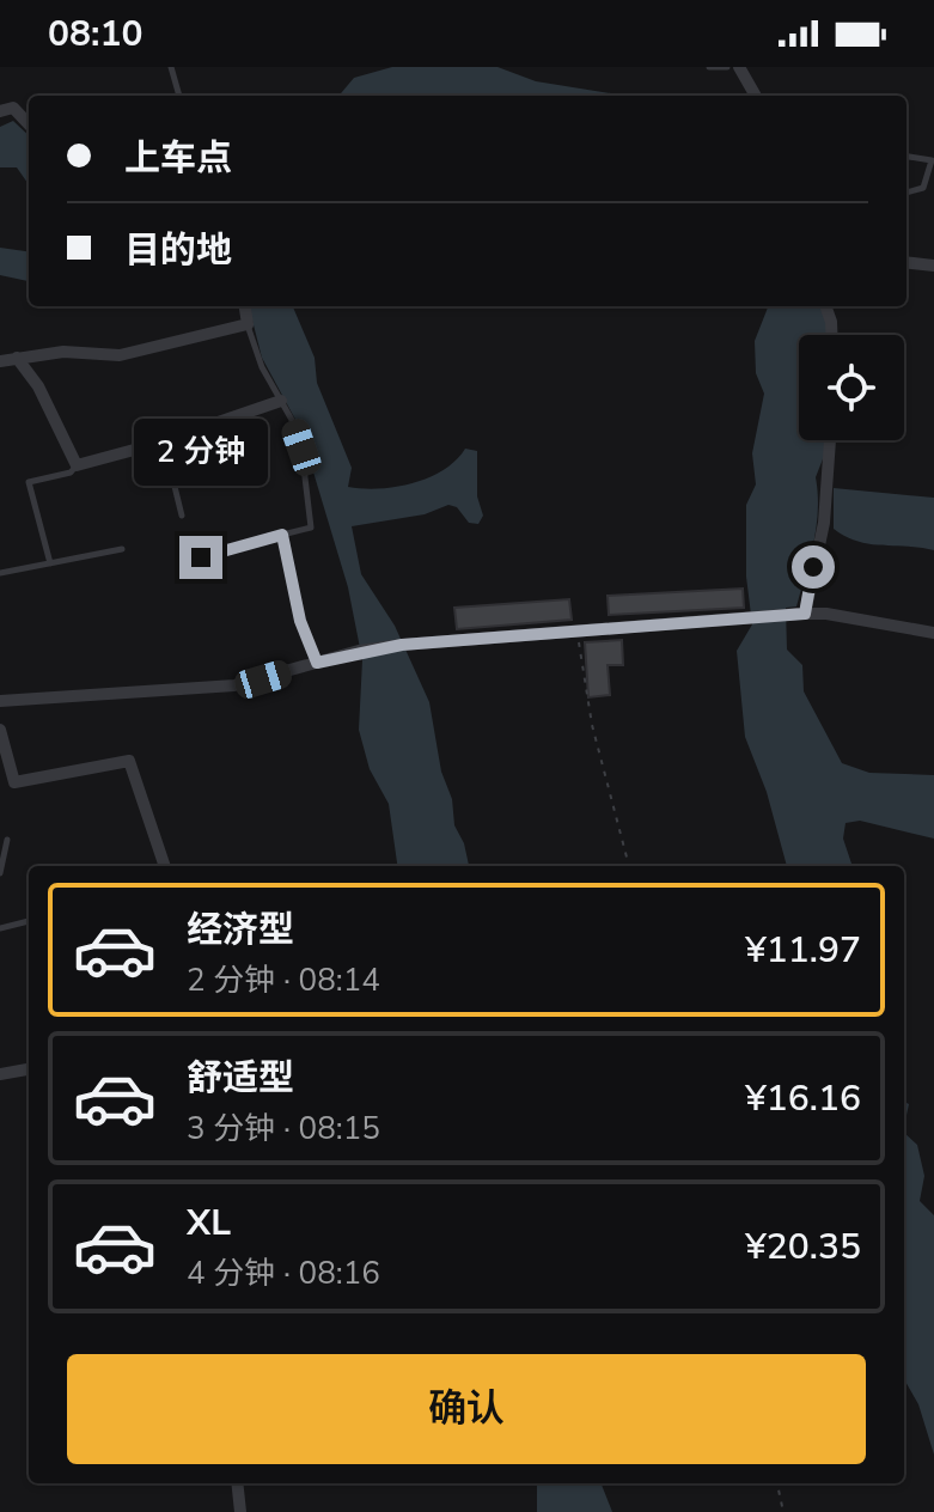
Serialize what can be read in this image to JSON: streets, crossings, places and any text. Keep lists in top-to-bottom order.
{
  "page": {
    "status": "08:10",
    "banner": ["上车点", "目的地"],
    "bubble": "2 分钟",
    "list": [
      {
        "name": "经济型",
        "note": "2 分钟 · 08:14",
        "value": "¥11.97"
      },
      {
        "name": "舒适型",
        "note": "3 分钟 · 08:15",
        "value": "¥16.16"
      },
      {
        "name": "XL",
        "note": "4 分钟 · 08:16",
        "value": "¥20.35"
      }
    ],
    "buttons": "确认"
  }
}
